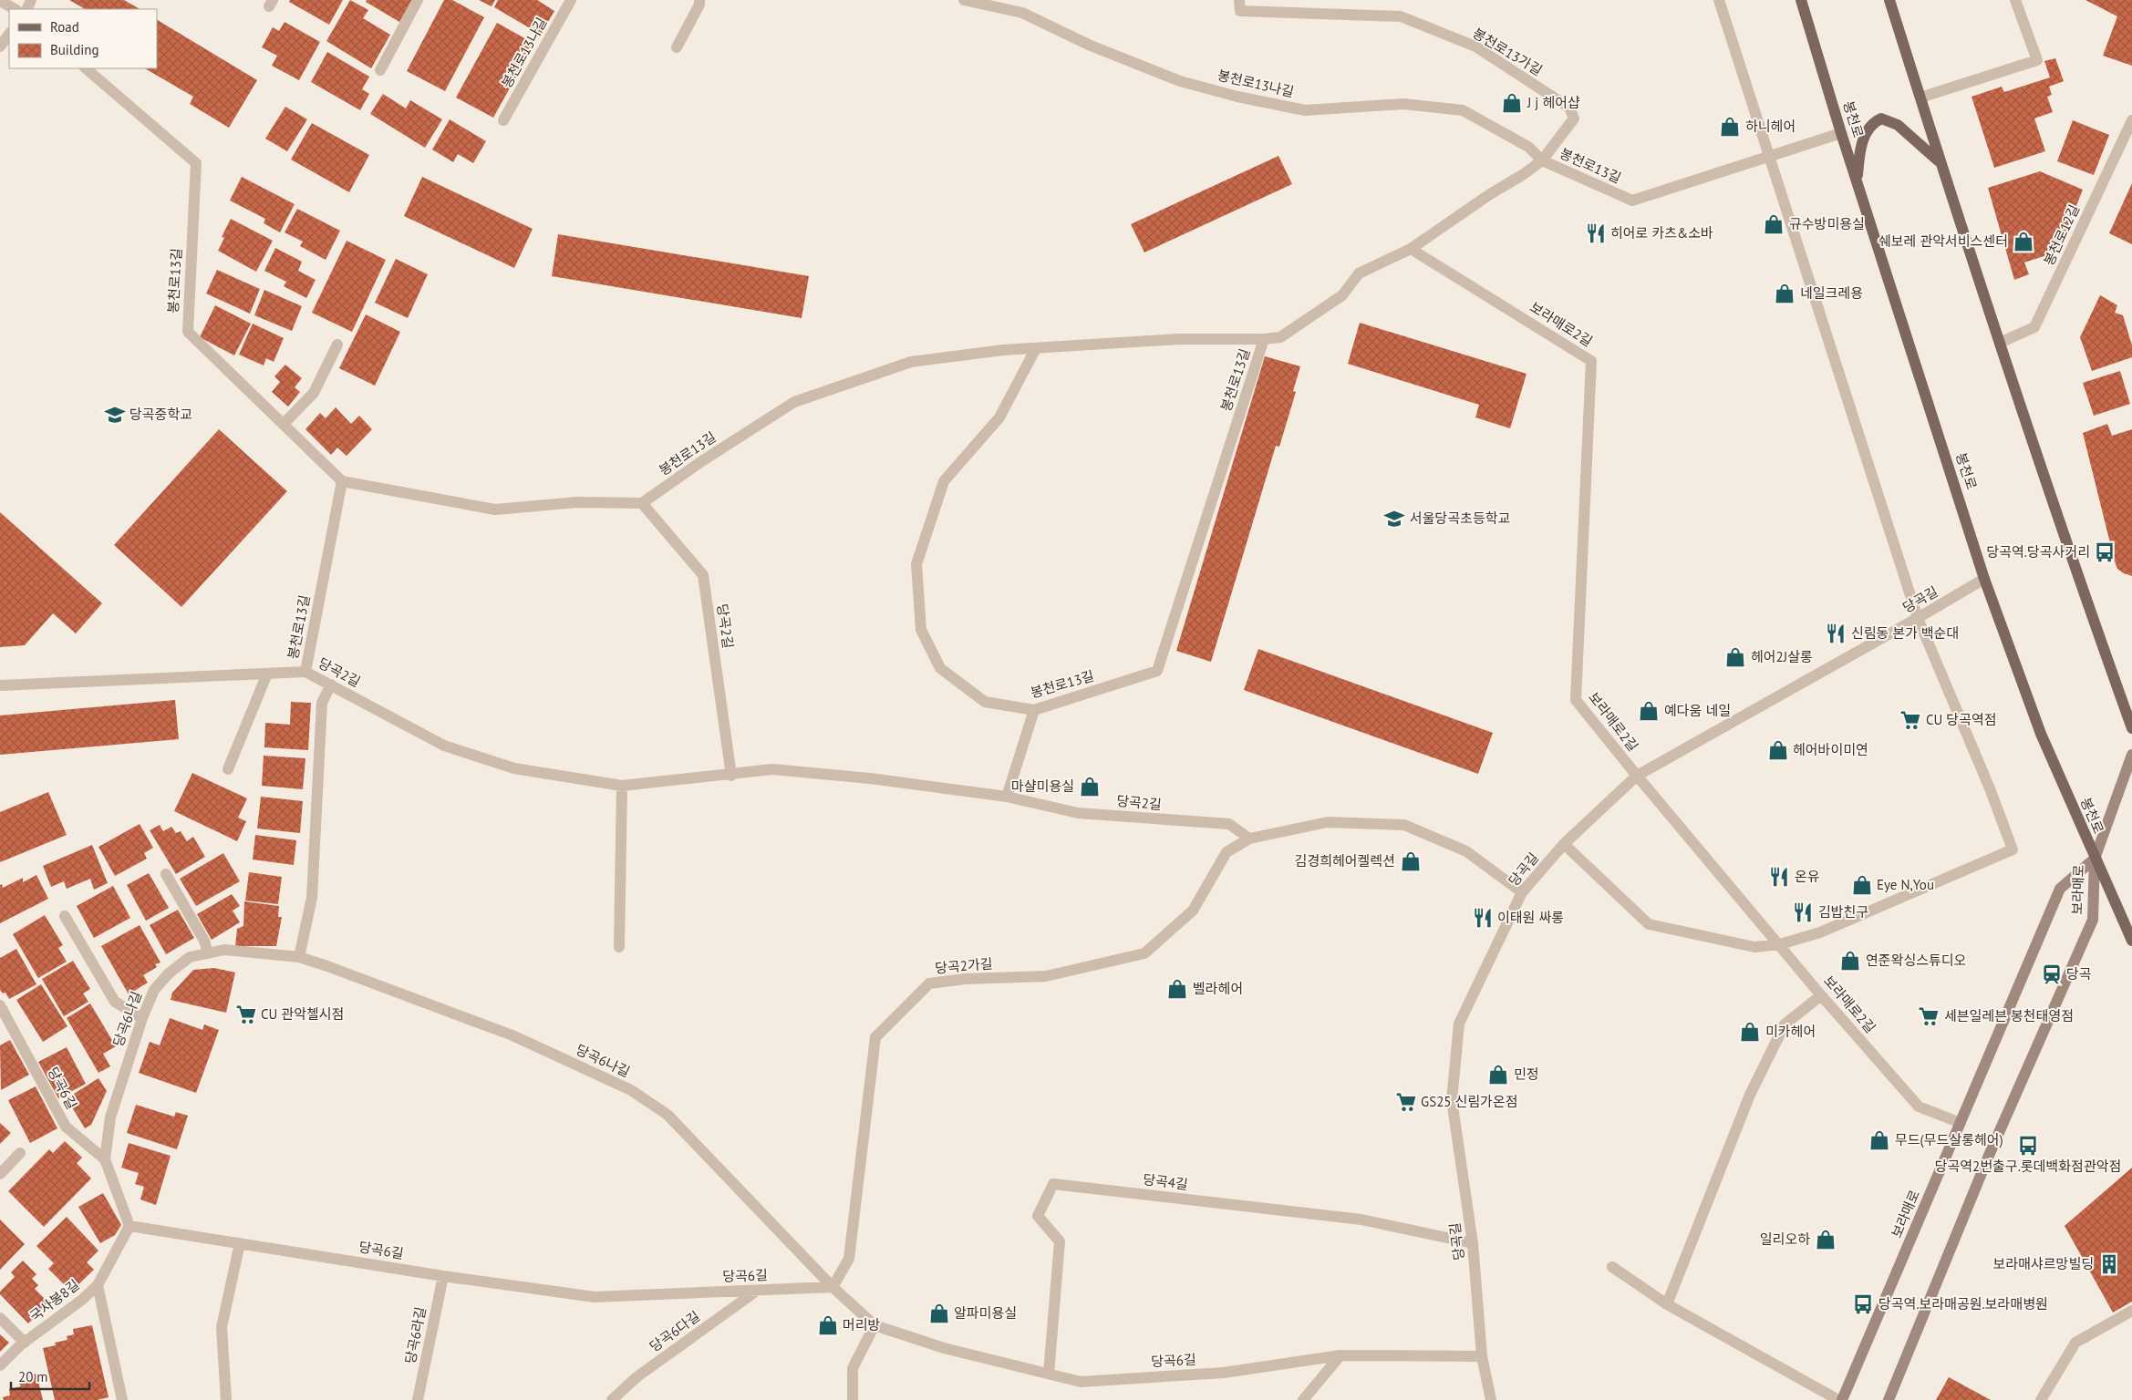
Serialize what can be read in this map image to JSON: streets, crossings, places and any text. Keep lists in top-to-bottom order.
{
  "streets": {
    "main road": ["봉천로", "보라매로"],
    "street": [
      "봉천로13가길",
      "봉천로13나길",
      "봉천로13길",
      "봉천로12길",
      "보라매로2길",
      "당곡길",
      "당곡2길",
      "당곡2가길",
      "당곡6나길",
      "당곡6길",
      "당곡4길",
      "국사봉8길",
      "당곡6다길",
      "당곡6라길"
    ]
  },
  "crossings": [
    ["봉천로13가길", "봉천로13나길"],
    ["봉천로13가길", "봉천로13길"],
    ["봉천로13나길", "봉천로13길"],
    ["봉천로", "봉천로13길"],
    ["봉천로", "당곡길"],
    ["봉천로", "보라매로"],
    ["봉천로13길", "보라매로2길"],
    ["봉천로13길", "당곡2길"],
    ["보라매로2길", "당곡길"],
    ["보라매로2길", "보라매로"],
    ["당곡길", "당곡6길"],
    ["당곡길", "당곡4길"],
    ["당곡2길", "당곡2가길"],
    ["당곡2가길", "당곡6나길"],
    ["당곡2가길", "당곡6길"],
    ["당곡6나길", "당곡6길"],
    ["당곡6길", "당곡4길"],
    ["당곡6길", "국사봉8길"],
    ["당곡6길", "당곡6다길"],
    ["당곡6길", "당곡6라길"]
  ],
  "places": {
    "shop": [
      "J j 헤어샵",
      "하니헤어",
      "규수방미용실",
      "쉐보레 관악서비스센터",
      "네일크레용",
      "헤어2J살롱",
      "예다움 네일",
      "헤어바이미연",
      "마샬미용실",
      "김경희헤어켈렉션",
      "Eye N,You",
      "연준왁싱스튜디오",
      "벨라헤어",
      "미카헤어",
      "민정",
      "무드(무드살롱헤어)",
      "일리오하",
      "알파미용실",
      "머리방"
    ],
    "restaurant": [
      "히어로 카츠&소바",
      "신림동 본가 백순대",
      "온유",
      "김밥친구",
      "이태원 싸롱"
    ],
    "school or university": ["당곡중학교", "서울당곡초등학교"],
    "bus stop": ["당곡역.당곡사거리", "당곡역2번출구.롯데백화점관악점", "당곡역.보라매공원.보라매병원"],
    "supermarket": [
      "CU 당곡역점",
      "CU 관악첼시점",
      "세븐일레븐 봉천태영점",
      "GS25 신림가온점"
    ],
    "station": ["당곡"],
    "building": ["보라매샤르망빌딩"]
  },
  "legend": ["Road", "Building"],
  "scale_bar": "20 m"
}
